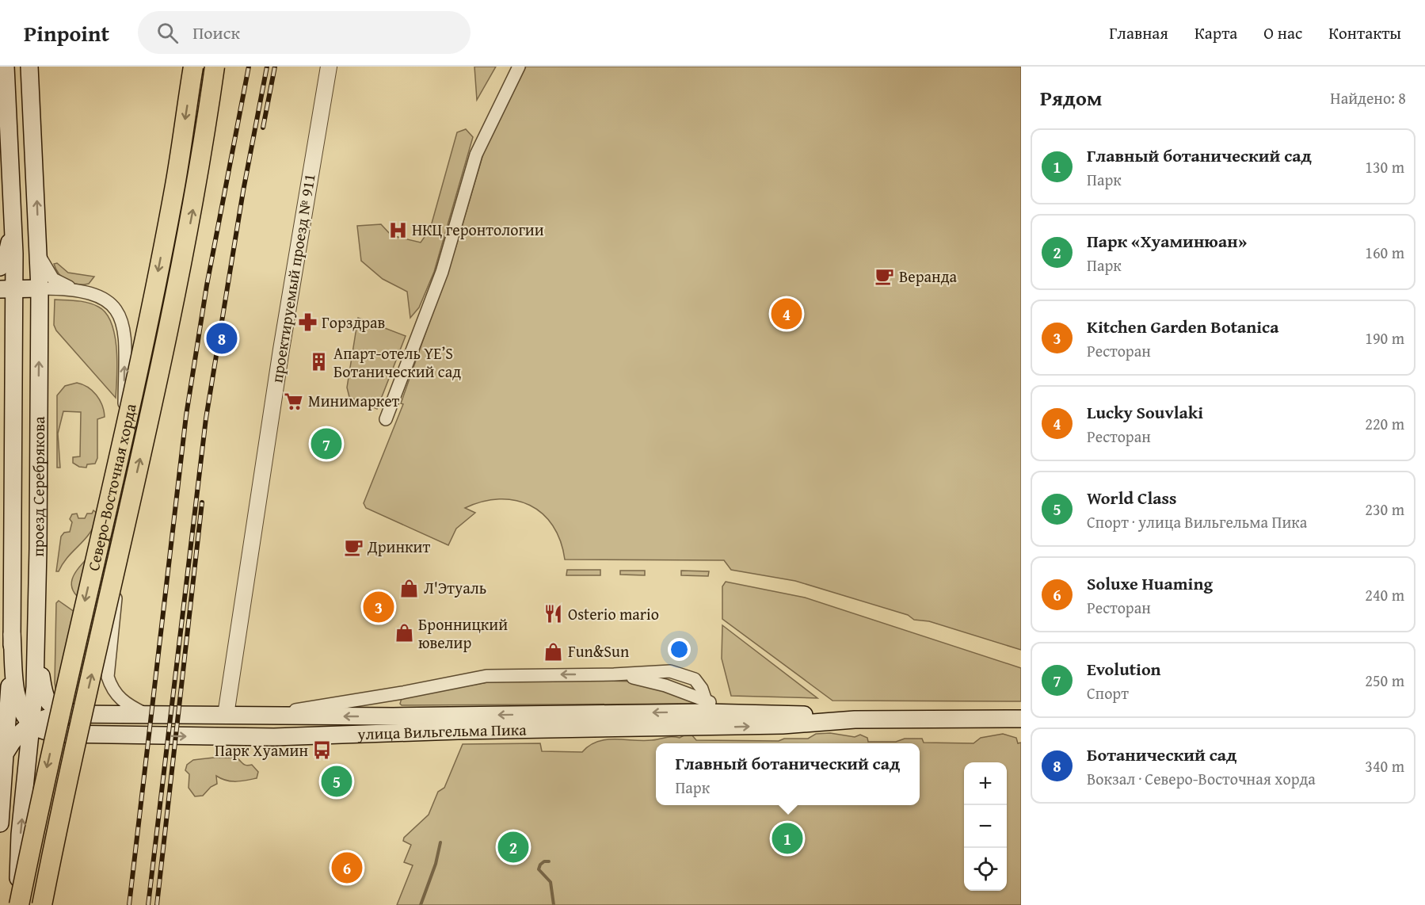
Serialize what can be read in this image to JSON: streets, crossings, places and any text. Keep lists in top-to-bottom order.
{
  "streets": {
    "main road": ["проезд Серебрякова", "Северо-Восточная хорда", "улица Вильгельма Пика"],
    "street": ["проектируемый проезд № 911"]
  },
  "crossings": [
    ["проектируемый проезд № 911", "улица Вильгельма Пика"],
    ["проезд Серебрякова", "Северо-Восточная хорда"],
    ["проезд Серебрякова", "улица Вильгельма Пика"]
  ],
  "places": {
    "hospital": ["НКЦ геронтологии"],
    "cafe": ["Веранда", "Дринкит"],
    "pharmacy": ["Горздрав"],
    "building": ["Апарт-отель YE’S Ботанический сад"],
    "supermarket": ["Минимаркет"],
    "shop": ["Л'Этуаль", "Бронницкий ювелир", "Fun&Sun"],
    "restaurant": ["Osterio mario"],
    "bus stop": ["Парк Хуамин"]
  },
  "page": {
    "header": "Pinpoint",
    "search": "Поиск",
    "nav": [
      "Главная",
      "Карта",
      "О нас",
      "Контакты"
    ],
    "heading": ["Рядом", "Найдено: 8"],
    "list": [
      {
        "mark": "1",
        "name": "Главный ботанический сад",
        "note": "Парк",
        "value": "130 m"
      },
      {
        "mark": "2",
        "name": "Парк «Хуаминюан»",
        "note": "Парк",
        "value": "160 m"
      },
      {
        "mark": "3",
        "name": "Kitchen Garden Botanica",
        "note": "Ресторан",
        "value": "190 m"
      },
      {
        "mark": "4",
        "name": "Lucky Souvlaki",
        "note": "Ресторан",
        "value": "220 m"
      },
      {
        "mark": "5",
        "name": "World Class",
        "note": "Спорт · улица Вильгельма Пика",
        "value": "230 m"
      },
      {
        "mark": "6",
        "name": "Soluxe Huaming",
        "note": "Ресторан",
        "value": "240 m"
      },
      {
        "mark": "7",
        "name": "Evolution",
        "note": "Спорт",
        "value": "250 m"
      },
      {
        "mark": "8",
        "name": "Ботанический сад",
        "note": "Вокзал · Северо-Восточная хорда",
        "value": "340 m"
      }
    ],
    "pins": [
      "4",
      "8",
      "7",
      "3",
      "5",
      "1",
      "2",
      "6"
    ],
    "popup": ["Главный ботанический сад", "Парк"],
    "map_buttons": ["+", "−"]
  }
}
